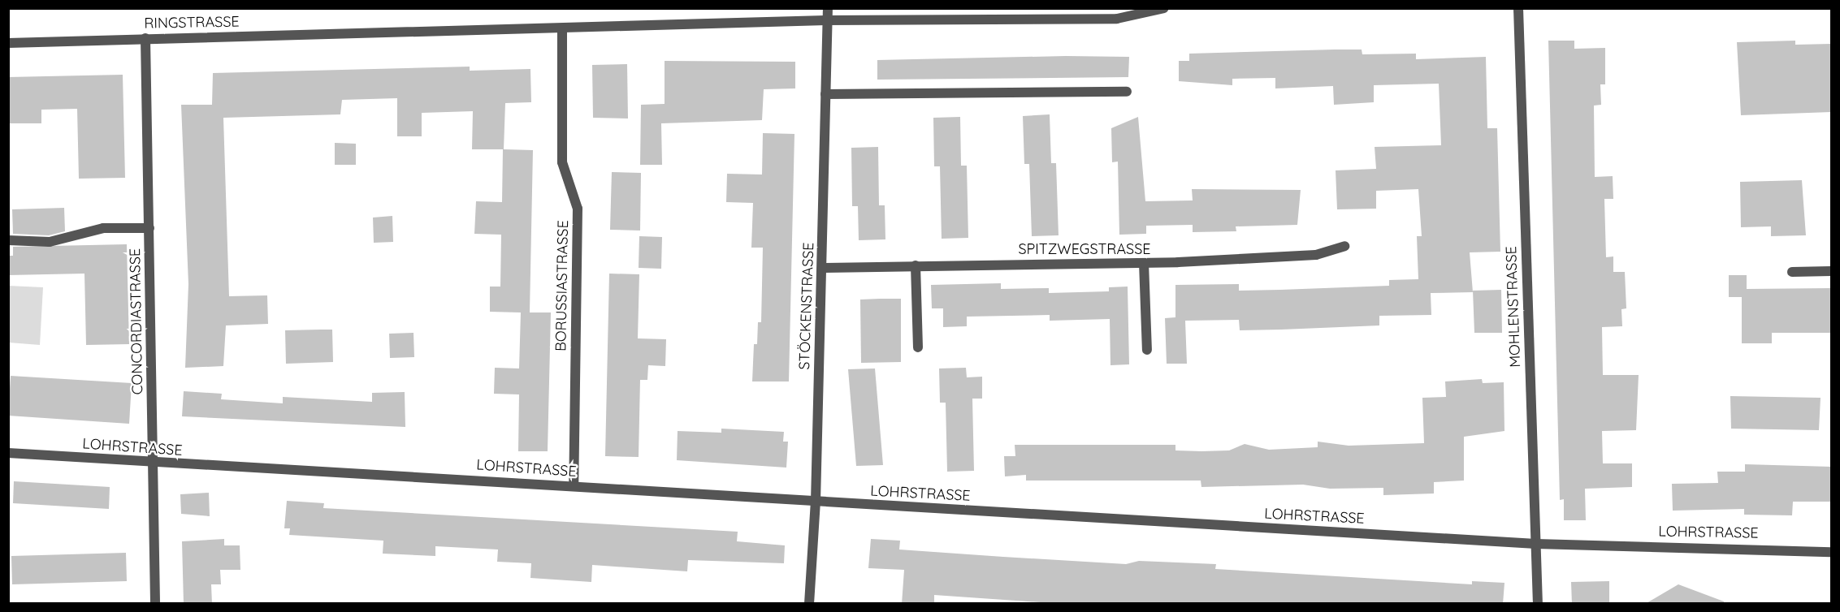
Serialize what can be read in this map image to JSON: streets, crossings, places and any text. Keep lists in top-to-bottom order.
{
  "streets": {
    "street": [
      "RINGSTRASSE",
      "SPITZWEGSTRASSE",
      "BORUSSIASTRASSE",
      "STÖCKENSTRASSE",
      "MOHLENSTRASSE",
      "CONCORDIASTRASSE",
      "LOHRSTRASSE"
    ]
  },
  "crossings": [
    ["RINGSTRASSE", "BORUSSIASTRASSE"],
    ["RINGSTRASSE", "STÖCKENSTRASSE"],
    ["RINGSTRASSE", "CONCORDIASTRASSE"],
    ["SPITZWEGSTRASSE", "STÖCKENSTRASSE"],
    ["BORUSSIASTRASSE", "LOHRSTRASSE"],
    ["STÖCKENSTRASSE", "LOHRSTRASSE"],
    ["MOHLENSTRASSE", "LOHRSTRASSE"],
    ["CONCORDIASTRASSE", "LOHRSTRASSE"]
  ]
}
